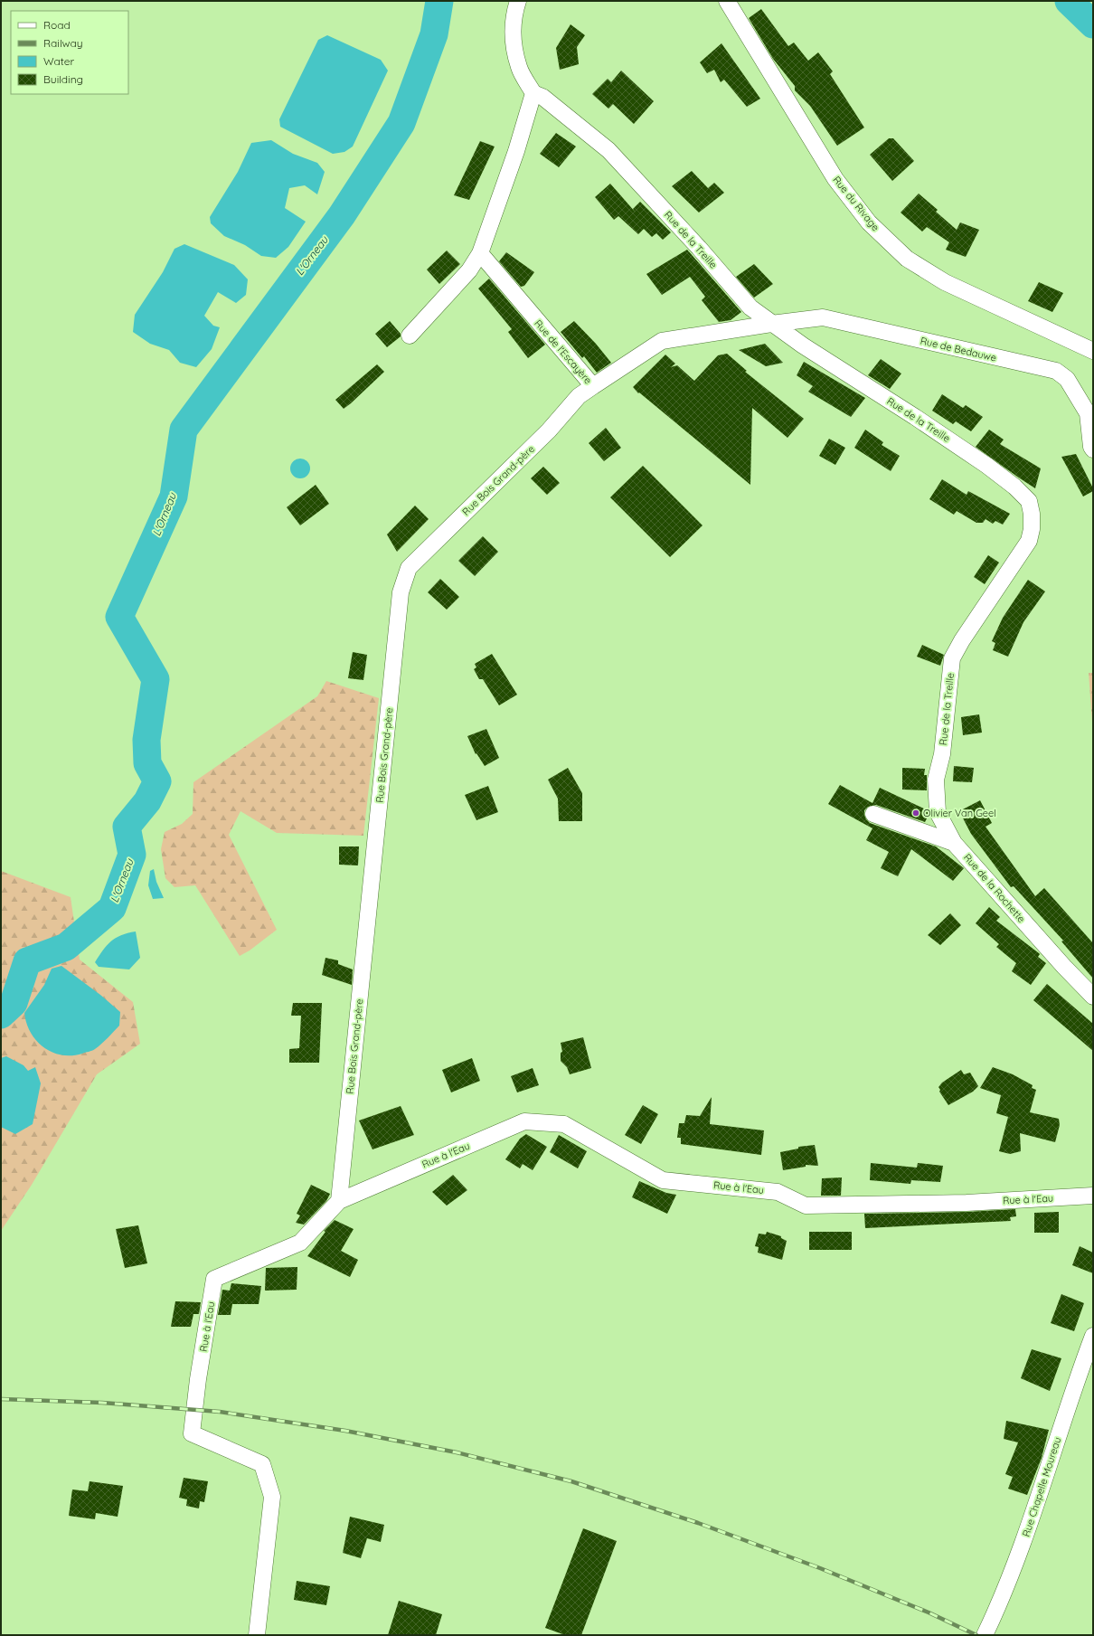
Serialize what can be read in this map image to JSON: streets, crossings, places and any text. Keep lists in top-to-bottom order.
{
  "streets": {
    "street": [
      "Rue du Rivage",
      "Rue de la Treille",
      "Rue de Bedauwe",
      "Rue de l'Escayère",
      "Rue Bois Grand-père",
      "Rue de la Rochette",
      "Rue à l'Eau",
      "Rue Chapelle Moureau"
    ]
  },
  "crossings": [
    ["Rue de la Treille", "Rue de Bedauwe"],
    ["Rue de la Treille", "Rue de l'Escayère"],
    ["Rue de la Treille", "Rue de la Rochette"],
    ["Rue de Bedauwe", "Rue de l'Escayère"],
    ["Rue de l'Escayère", "Rue Bois Grand-père"],
    ["Rue Bois Grand-père", "Rue à l'Eau"]
  ],
  "water": ["L'Orneau"],
  "places": ["Olivier Van Geel"],
  "legend": [
    "Road",
    "Railway",
    "Water",
    "Building"
  ]
}
